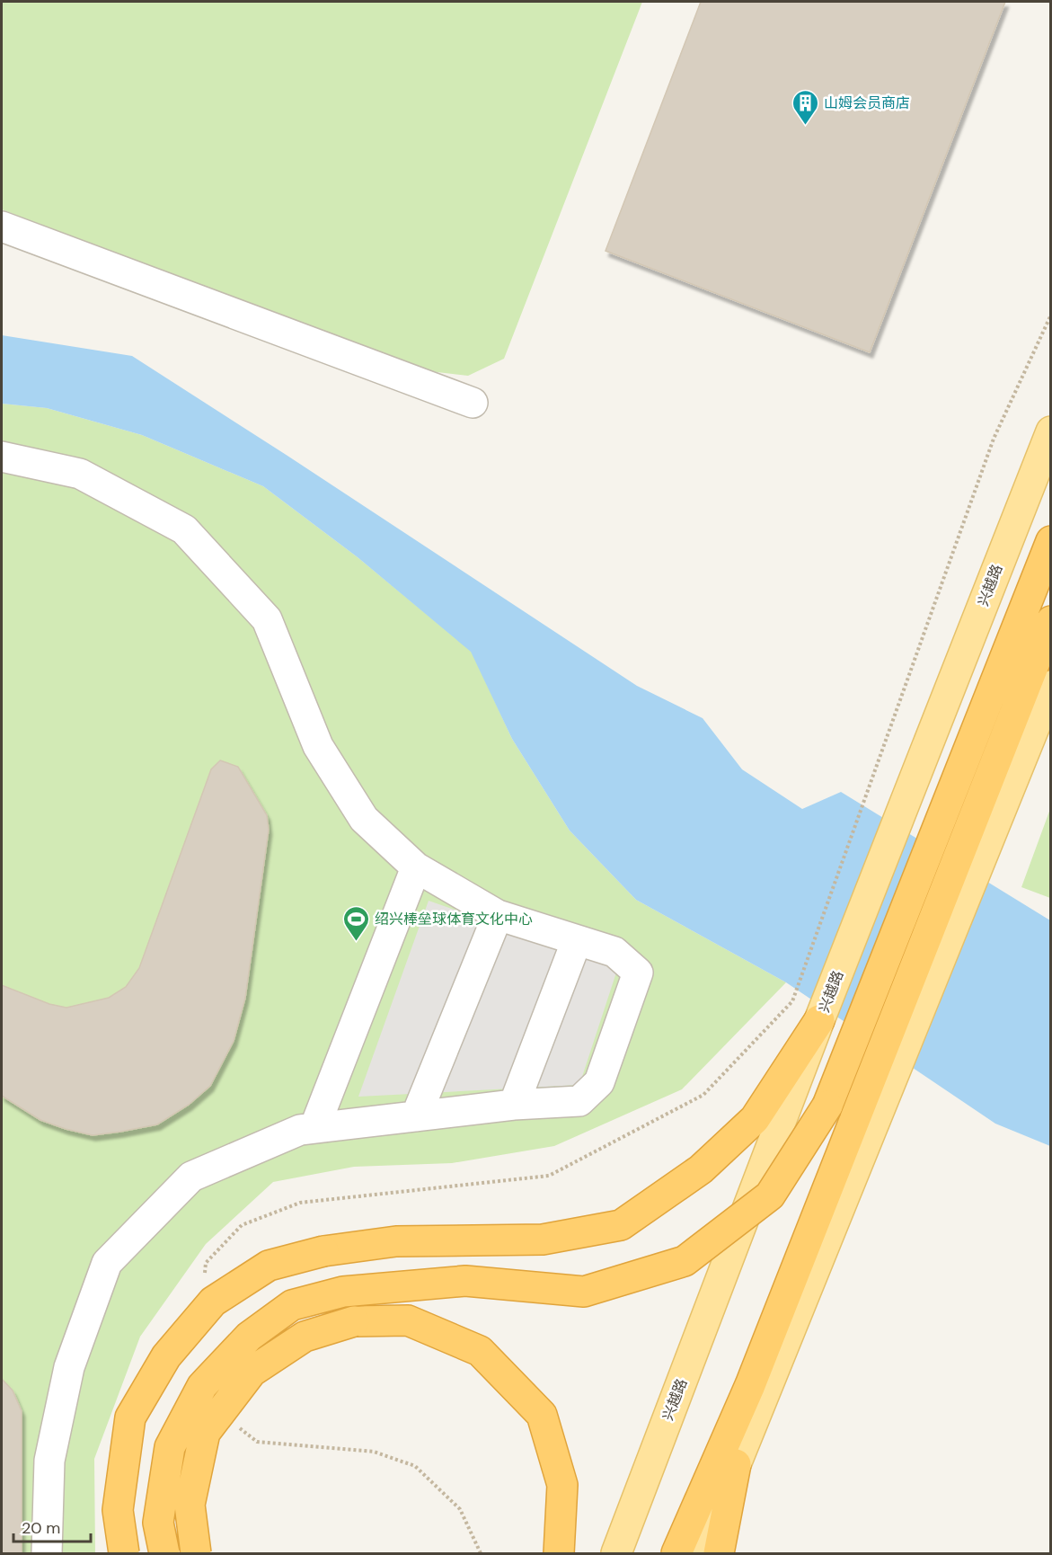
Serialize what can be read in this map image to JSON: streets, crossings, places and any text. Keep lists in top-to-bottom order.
{
  "streets": {
    "main road": ["兴越路"]
  },
  "places": {
    "building": ["山姆会员商店"],
    "sports": ["绍兴棒垒球体育文化中心"]
  },
  "scale_bar": "20 m"
}
